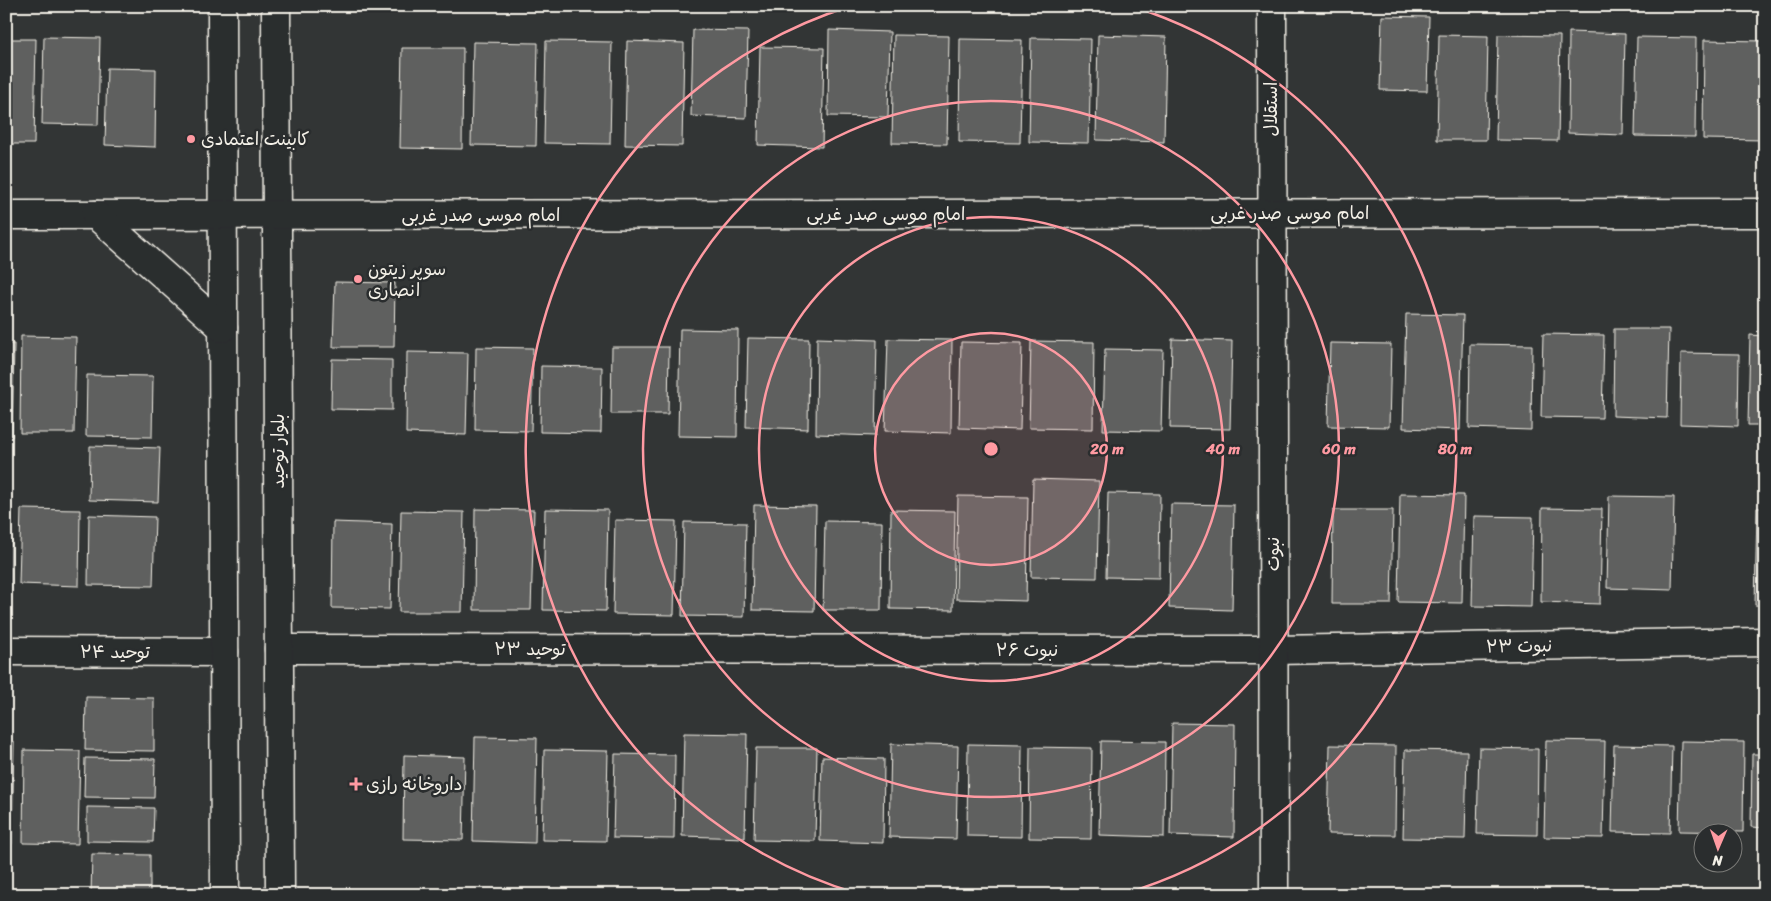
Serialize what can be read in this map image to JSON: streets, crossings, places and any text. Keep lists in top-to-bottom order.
{
  "streets": {
    "street": [
      "استقلال",
      "امام موسی صدر غربی",
      "بلوار توحید",
      "نبوت",
      "نبوت ۲۳",
      "توحید ۲۳",
      "نبوت ۲۶",
      "توحید ۲۴"
    ]
  },
  "crossings": [
    ["استقلال", "امام موسی صدر غربی"],
    ["استقلال", "نبوت"],
    ["امام موسی صدر غربی", "بلوار توحید"],
    ["امام موسی صدر غربی", "نبوت"],
    ["بلوار توحید", "توحید ۲۳"],
    ["نبوت", "نبوت ۲۳"],
    ["نبوت", "نبوت ۲۶"],
    ["نبوت ۲۳", "نبوت ۲۶"],
    ["توحید ۲۳", "نبوت ۲۶"]
  ],
  "places": {
    "other": ["کابینت اعتمادی", "سوپر زیتون انصاری"],
    "health": ["داروخانه رازی"]
  },
  "north": "bottom",
  "rings": [
    "20 m",
    "40 m",
    "60 m",
    "80 m"
  ]
}
